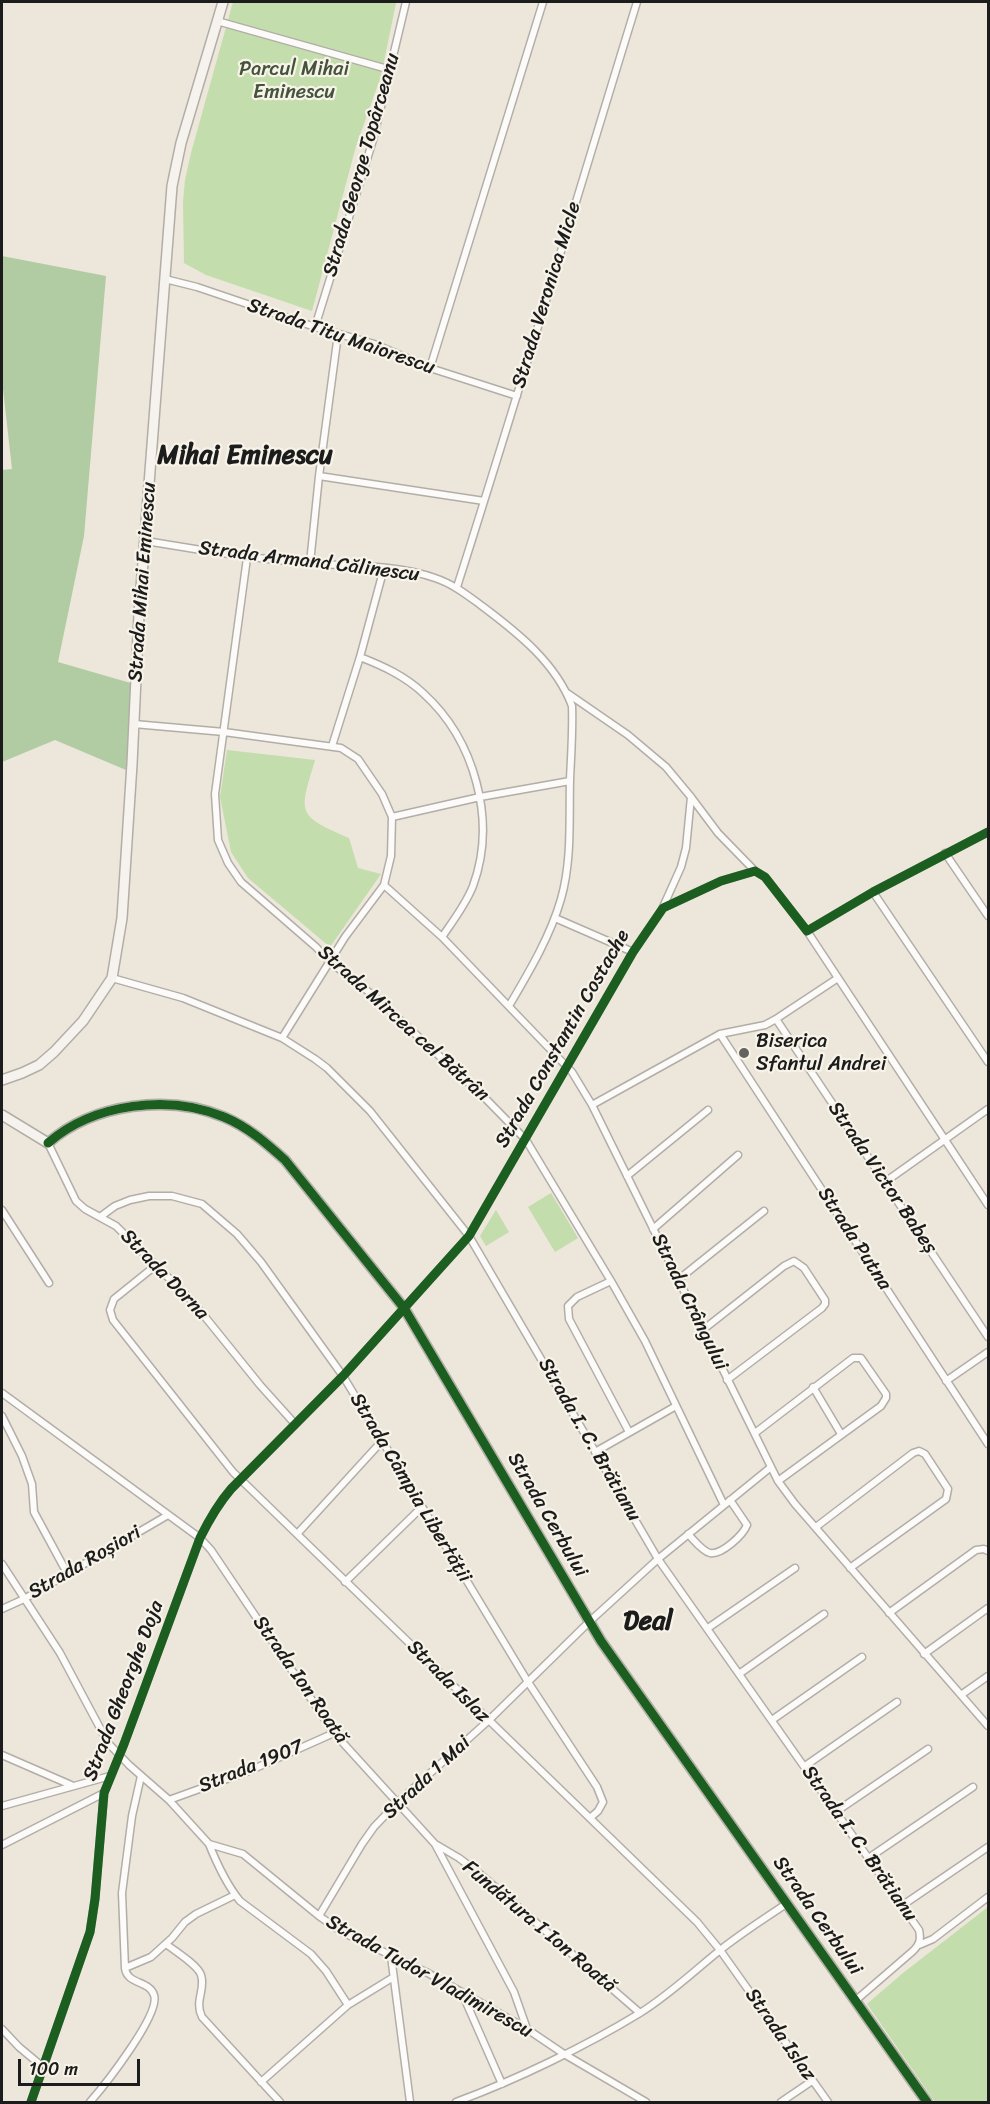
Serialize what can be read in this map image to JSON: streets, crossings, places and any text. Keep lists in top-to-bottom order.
{
  "streets": {
    "street": [
      "Strada George Topârceanu",
      "Strada Veronica Micle",
      "Strada Titu Maiorescu",
      "Strada Armand Călinescu",
      "Strada Mihai Eminescu",
      "Strada Mircea cel Bătrân",
      "Strada Constantin Costache",
      "Strada Victor Babeș",
      "Strada Putna",
      "Strada Dorna",
      "Strada Crângului",
      "Strada I. C. Brătianu",
      "Strada Câmpia Libertății",
      "Strada Cerbului",
      "Strada Roșiori",
      "Strada Ion Roată",
      "Strada Islaz",
      "Strada Gheorghe Doja",
      "Strada 1907",
      "Strada 1 Mai",
      "Fundătura I Ion Roată",
      "Strada Tudor Vladimirescu"
    ]
  },
  "crossings": [
    ["Strada George Topârceanu", "Strada Titu Maiorescu"],
    ["Strada Veronica Micle", "Strada Titu Maiorescu"],
    ["Strada Veronica Micle", "Strada Armand Călinescu"],
    ["Strada Titu Maiorescu", "Strada Mihai Eminescu"],
    ["Strada Armand Călinescu", "Strada Mihai Eminescu"],
    ["Strada Armand Călinescu", "Strada Mircea cel Bătrân"],
    ["Strada Armand Călinescu", "Strada Crângului"],
    ["Strada Mihai Eminescu", "Strada I. C. Brătianu"],
    ["Strada Mircea cel Bătrân", "Strada Constantin Costache"],
    ["Strada Mircea cel Bătrân", "Strada 1 Mai"],
    ["Strada Constantin Costache", "Strada Dorna"],
    ["Strada Constantin Costache", "Strada Crângului"],
    ["Strada Constantin Costache", "Strada I. C. Brătianu"],
    ["Strada Constantin Costache", "Strada Câmpia Libertății"],
    ["Strada Constantin Costache", "Strada Cerbului"],
    ["Strada Constantin Costache", "Strada Islaz"],
    ["Strada Constantin Costache", "Strada Gheorghe Doja"],
    ["Strada Dorna", "Strada Câmpia Libertății"],
    ["Strada Dorna", "Strada Cerbului"],
    ["Strada Dorna", "Strada Islaz"],
    ["Strada Crângului", "Strada 1 Mai"],
    ["Strada I. C. Brătianu", "Strada Cerbului"],
    ["Strada I. C. Brătianu", "Strada 1 Mai"],
    ["Strada Câmpia Libertății", "Strada Islaz"],
    ["Strada Câmpia Libertății", "Strada 1 Mai"],
    ["Strada Cerbului", "Strada 1 Mai"],
    ["Strada Roșiori", "Strada Ion Roată"],
    ["Strada Ion Roată", "Strada Gheorghe Doja"],
    ["Strada Ion Roată", "Strada 1907"],
    ["Strada Ion Roată", "Strada 1 Mai"],
    ["Strada Ion Roată", "Fundătura I Ion Roată"],
    ["Strada Ion Roată", "Strada Tudor Vladimirescu"],
    ["Strada Islaz", "Strada Gheorghe Doja"],
    ["Strada Islaz", "Strada 1 Mai"],
    ["Strada 1 Mai", "Strada Tudor Vladimirescu"]
  ],
  "districts": ["Mihai Eminescu", "Deal"],
  "parks": ["Parcul Mihai Eminescu"],
  "places": ["Biserica Sfantul Andrei"],
  "scale_bar": "100 m"
}
